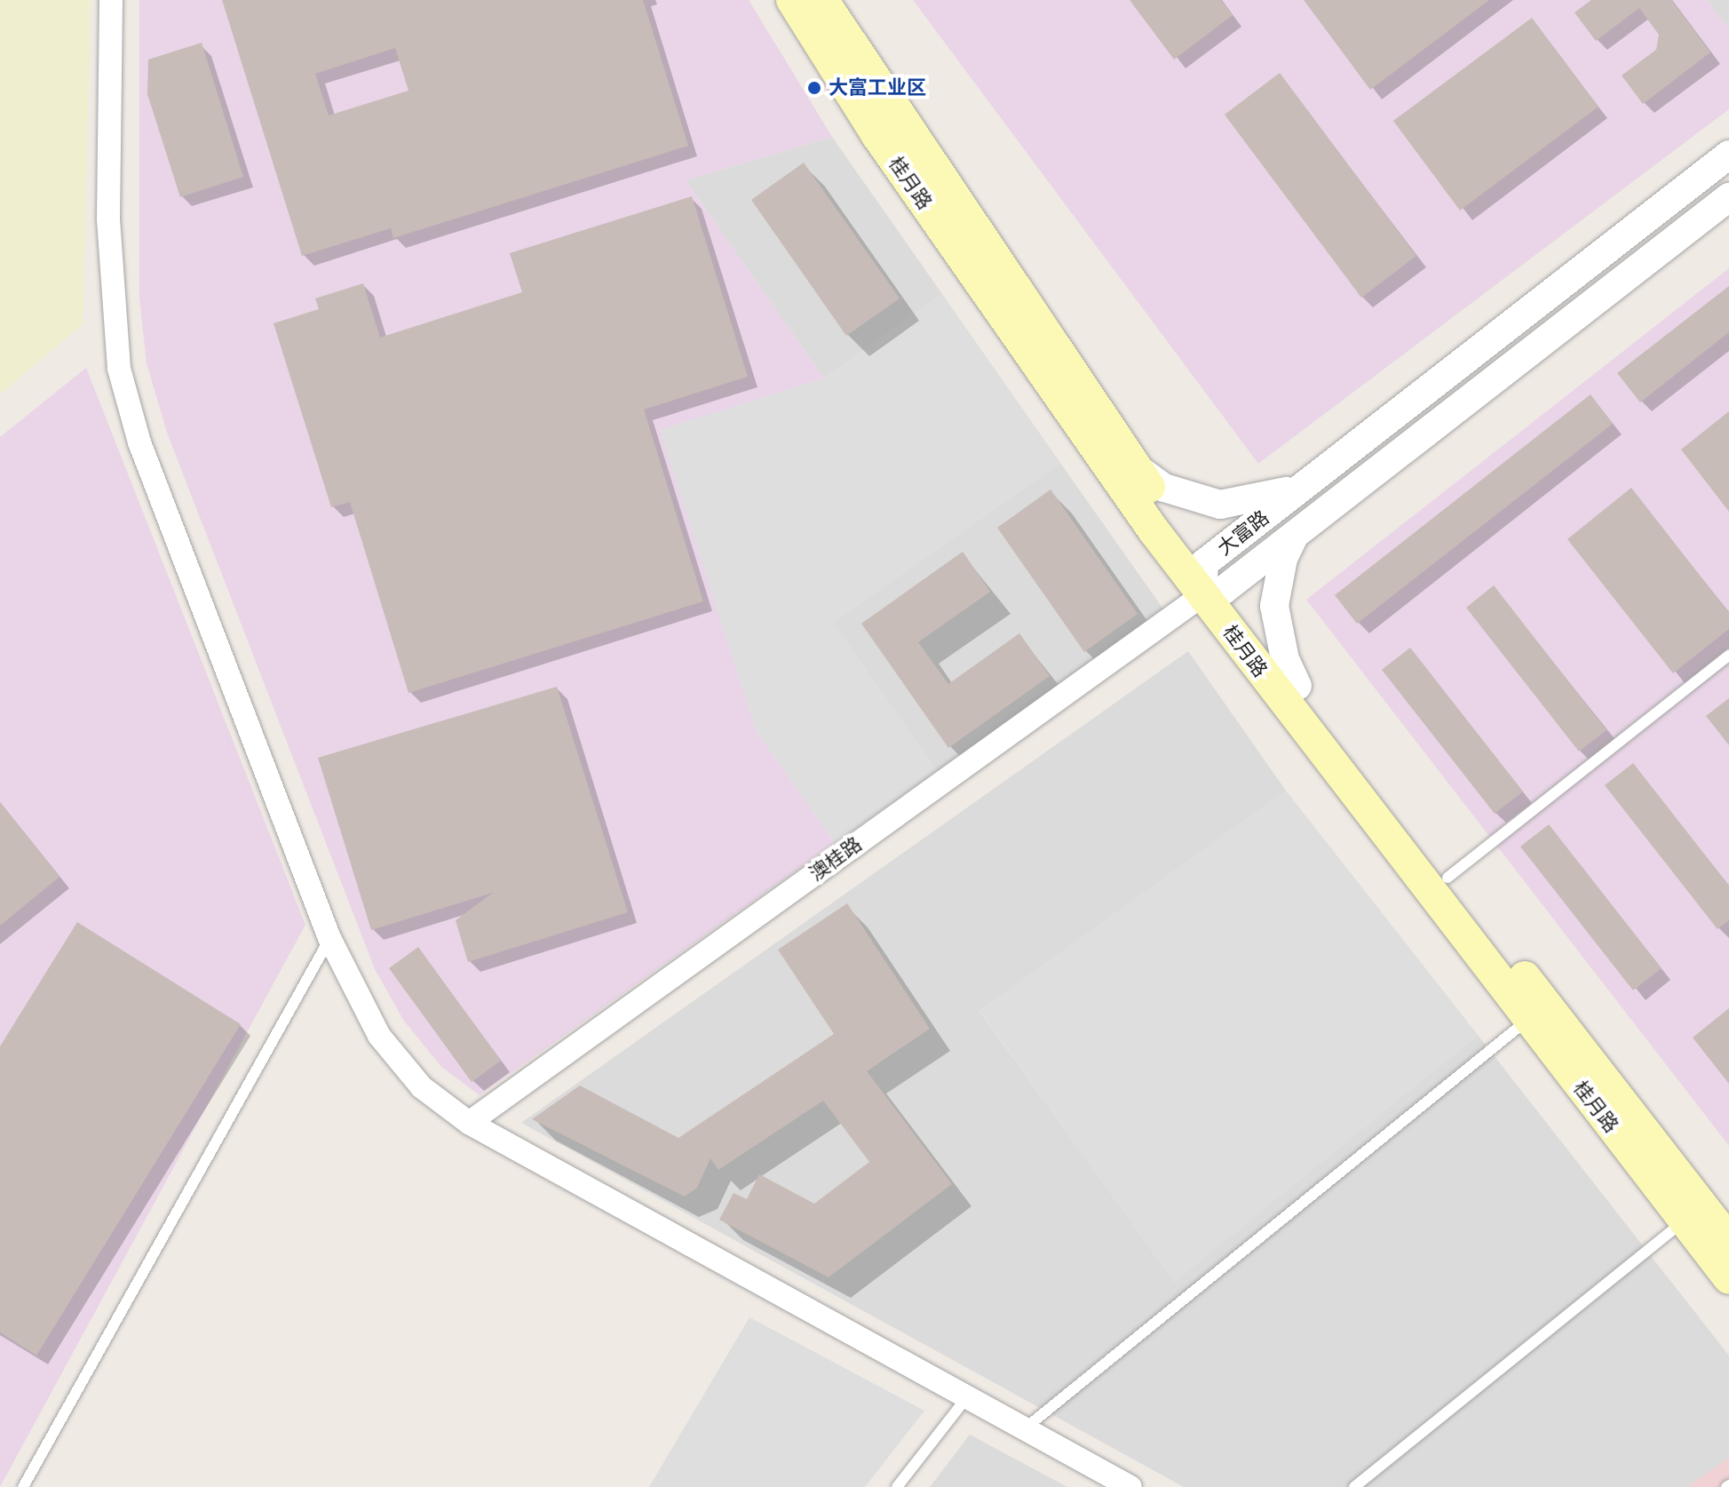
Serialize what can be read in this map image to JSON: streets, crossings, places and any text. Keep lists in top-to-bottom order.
{
  "streets": {
    "main road": ["桂月路"],
    "street": ["大富路", "澳桂路"]
  },
  "crossings": [
    ["桂月路", "大富路"],
    ["桂月路", "澳桂路"],
    ["大富路", "澳桂路"]
  ],
  "places": ["大富工业区"]
}
